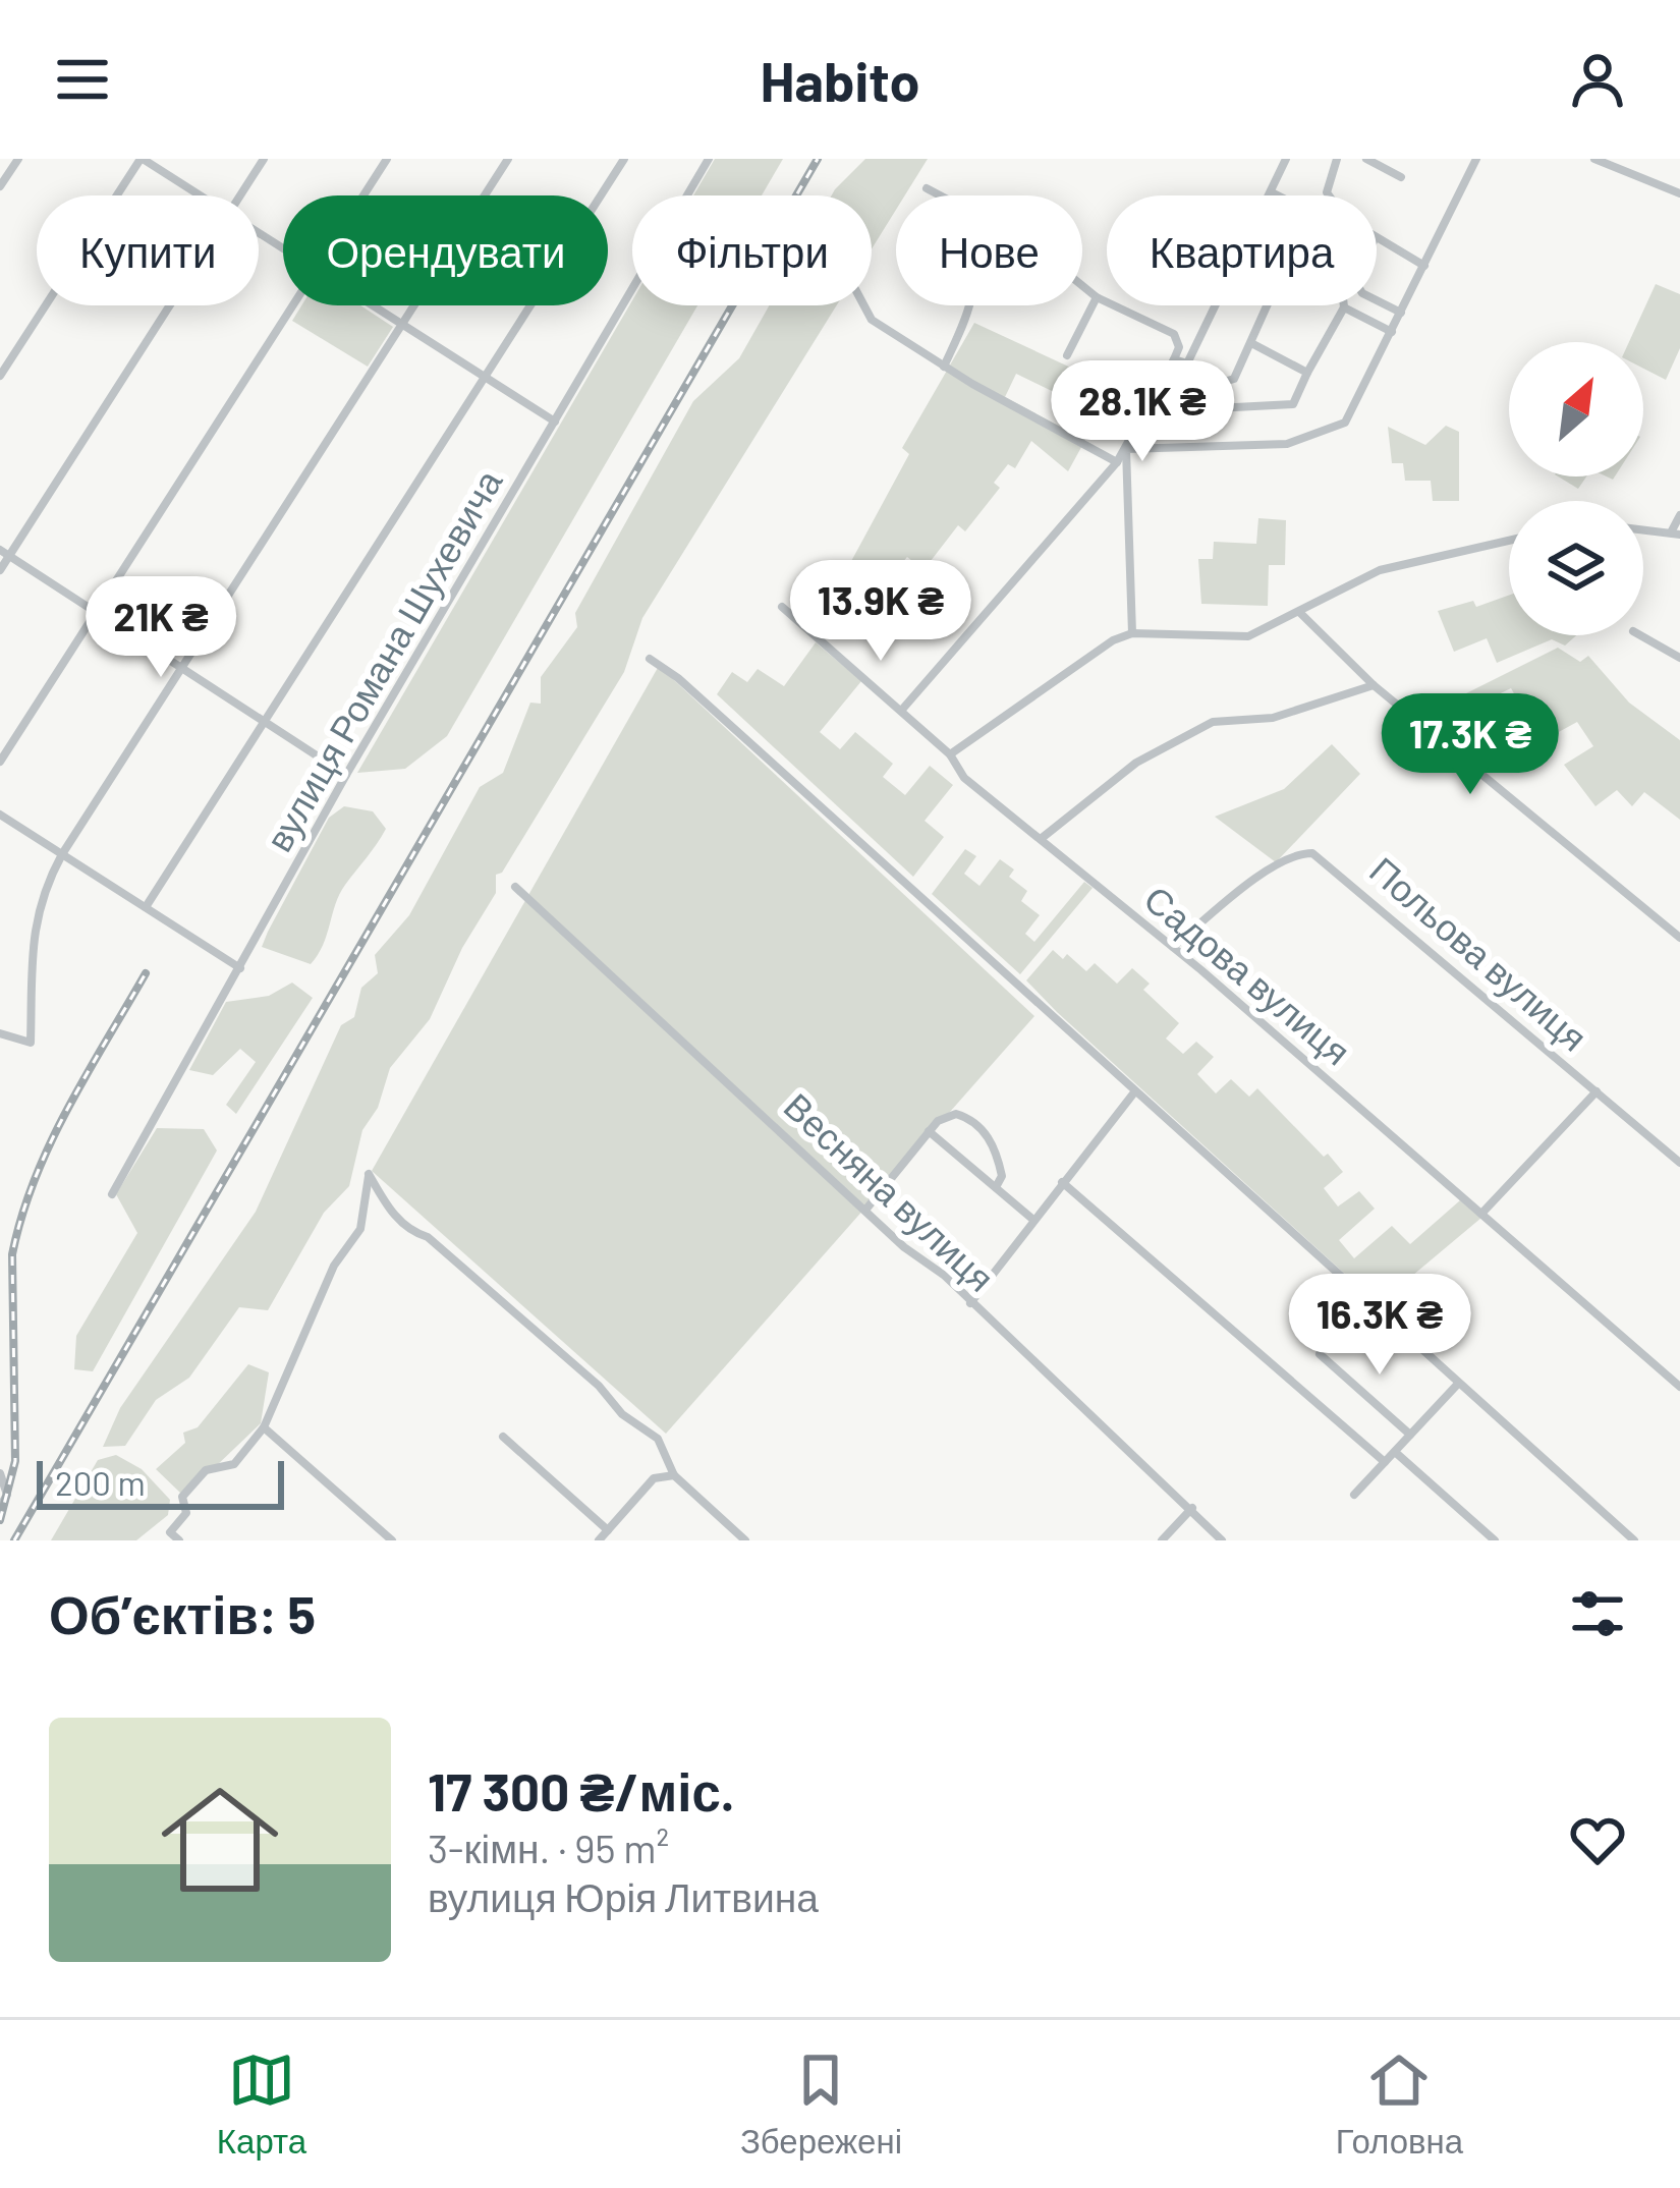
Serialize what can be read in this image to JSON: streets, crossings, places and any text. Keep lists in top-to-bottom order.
{
  "streets": {
    "street": [
      "вулиця Романа Шухевича",
      "Польова вулиця",
      "Садова вулиця",
      "Весняна вулиця"
    ]
  },
  "crossings": [
    ["Польова вулиця", "Садова вулиця"]
  ],
  "scale_bar": "200 m",
  "north": "top right",
  "page": {
    "header": "Habito",
    "chip": [
      "Купити",
      "Орендувати",
      "Фільтри",
      "Нове",
      "Квартира"
    ],
    "price": [
      "28.1K ₴",
      "13.9K ₴",
      "21K ₴",
      "17.3K ₴",
      "16.3K ₴"
    ],
    "scale": "200 m",
    "heading": "Об’єктів: 5",
    "list": [
      {
        "name": "17 300 ₴/міс.",
        "note": "3-кімн. · 95 m² · вулиця Юрія Литвина"
      }
    ],
    "tabs": ["Карта", "Збережені", "Головна"]
  }
}
